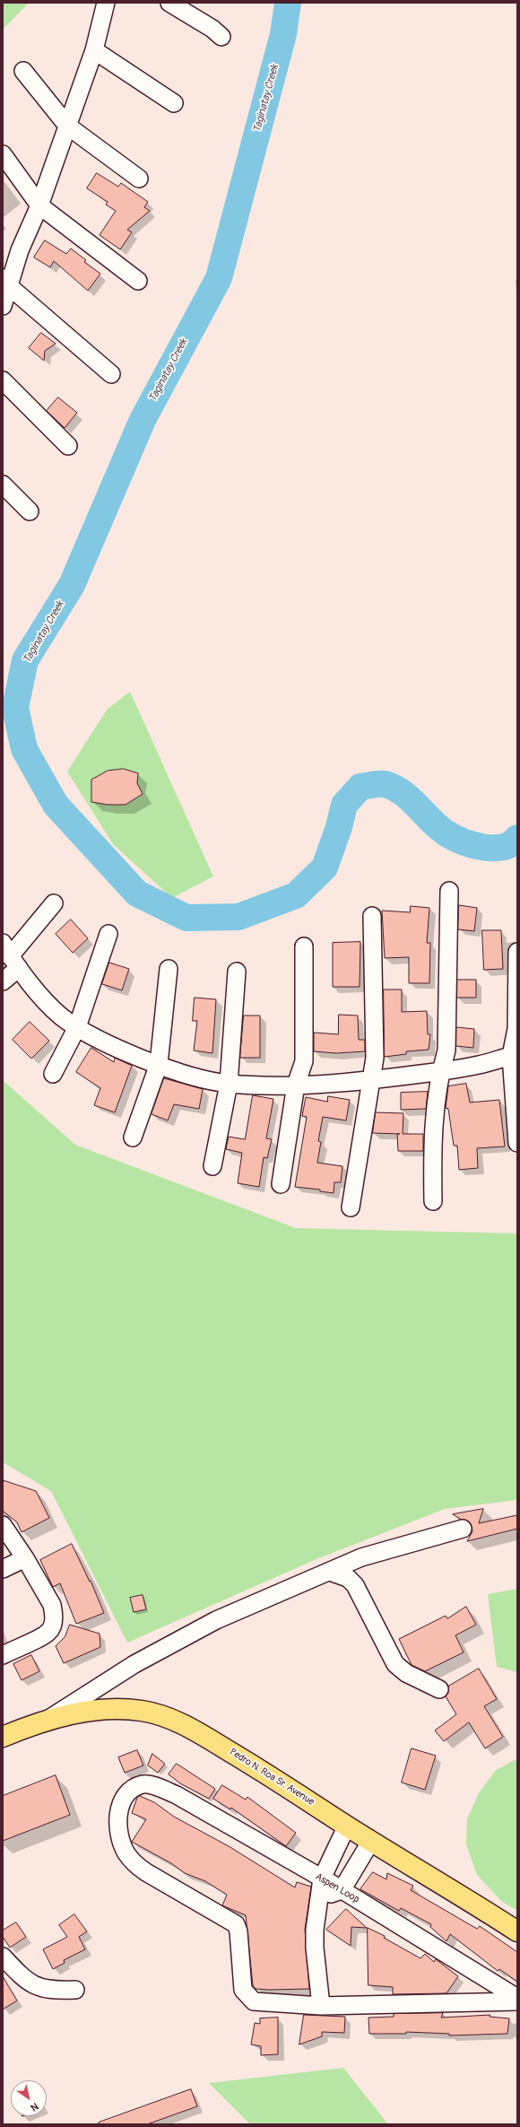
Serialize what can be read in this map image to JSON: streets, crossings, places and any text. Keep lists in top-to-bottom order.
{
  "streets": {
    "main road": ["Pedro N. Roa Sr. Avenue"],
    "street": ["Aspen Loop"]
  },
  "water": ["Taginatay Creek"],
  "north": "bottom right"
}
